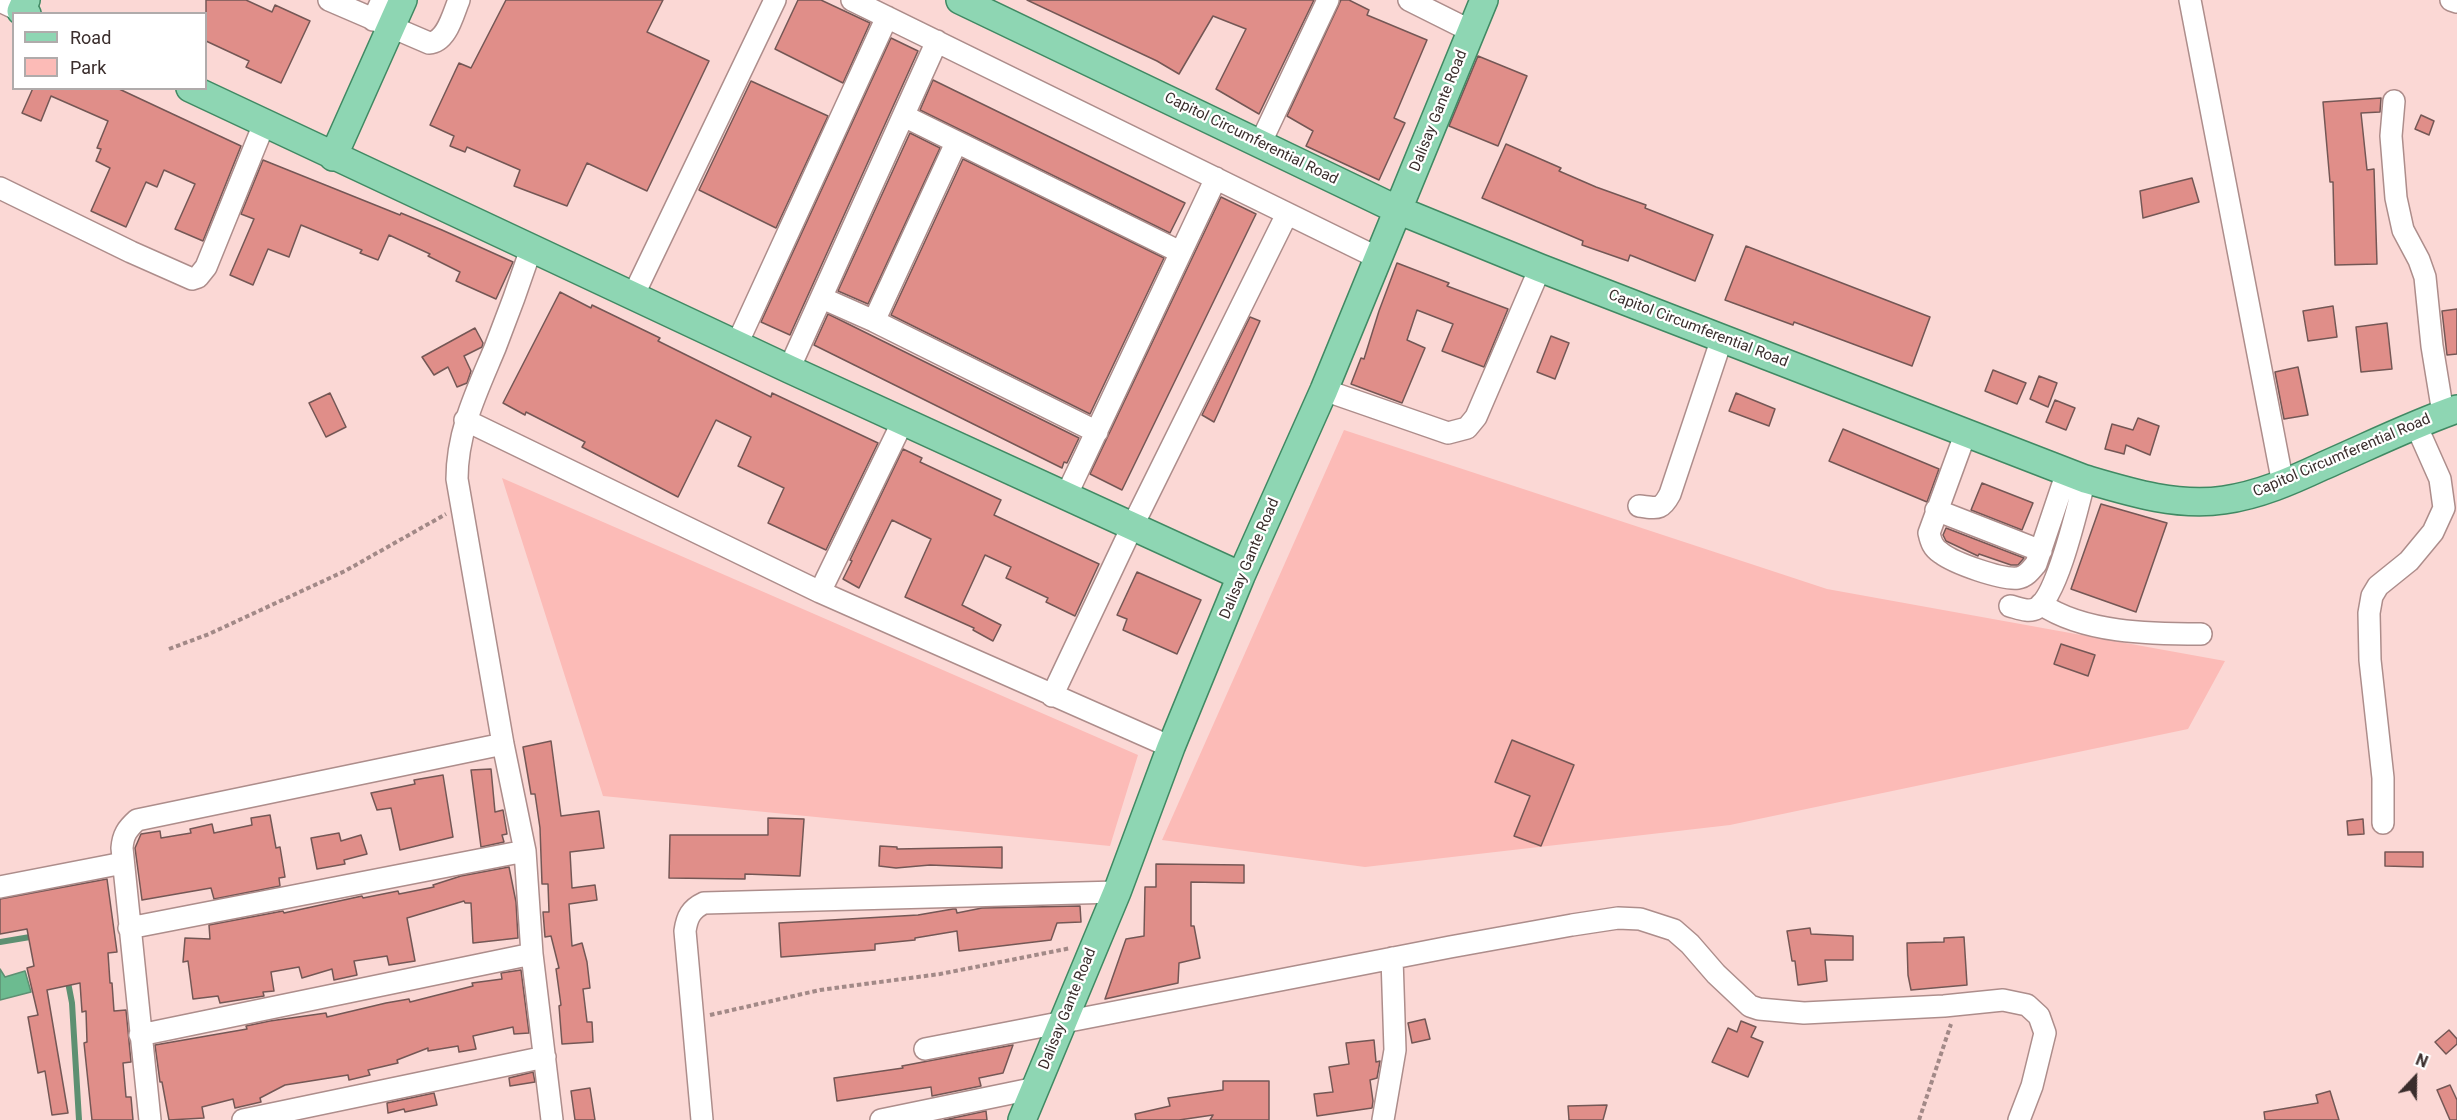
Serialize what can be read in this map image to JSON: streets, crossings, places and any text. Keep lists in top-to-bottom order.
{
  "streets": {
    "main road": ["Dalisay Gante Road", "Capitol Circumferential Road"]
  },
  "crossings": [
    ["Dalisay Gante Road", "Capitol Circumferential Road"]
  ],
  "legend": ["Road", "Park"],
  "north": "top"
}
